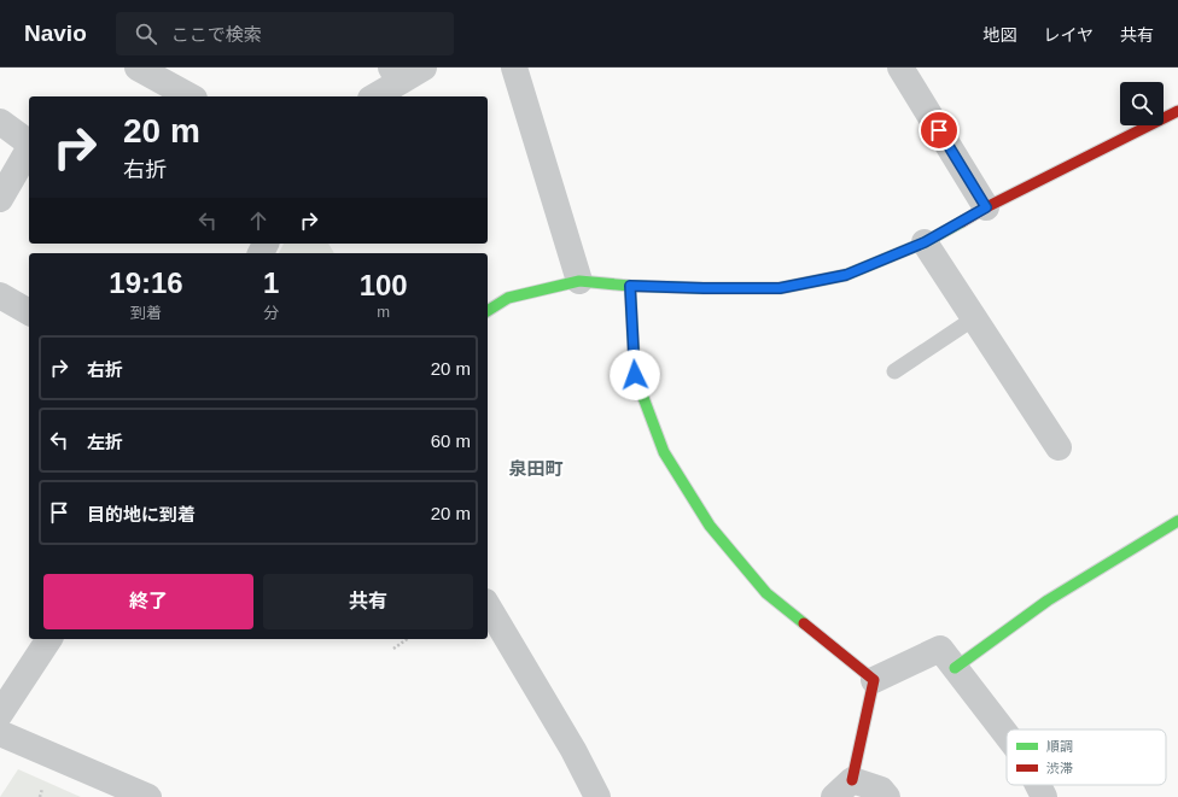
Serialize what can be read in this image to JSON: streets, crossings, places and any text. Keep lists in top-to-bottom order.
{
  "districts": ["泉田町"],
  "legend": ["順調", "渋滞"],
  "page": {
    "header": "Navio",
    "search": "ここで検索",
    "nav": ["地図", "レイヤ", "共有"],
    "turn": ["20 m", "右折"],
    "eta": [
      "19:16",
      "到着",
      "1",
      "分",
      "100",
      "m"
    ],
    "list": [
      {
        "name": "右折",
        "value": "20 m"
      },
      {
        "name": "左折",
        "value": "60 m"
      },
      {
        "name": "目的地に到着",
        "value": "20 m"
      }
    ],
    "buttons": ["終了", "共有"]
  }
}
